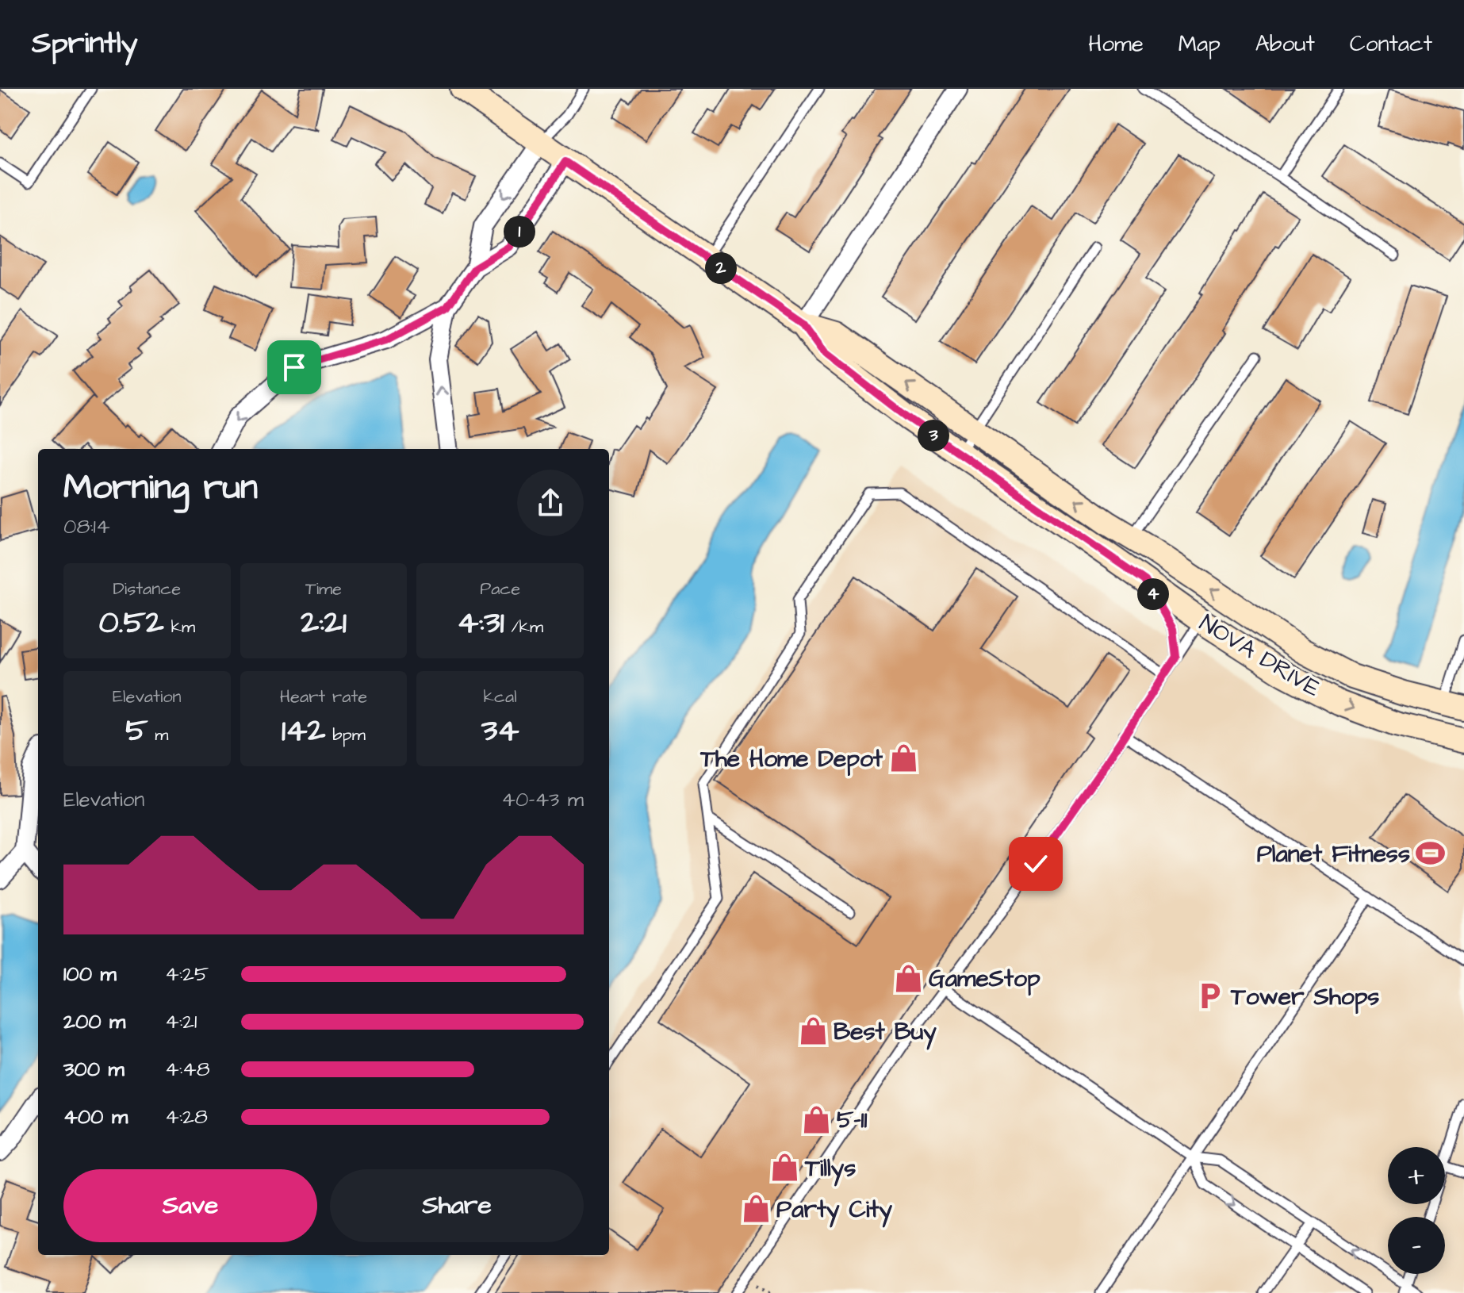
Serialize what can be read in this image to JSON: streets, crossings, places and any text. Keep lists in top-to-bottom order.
{
  "streets": {
    "street": ["NOVA DRIVE"]
  },
  "places": {
    "shop": [
      "The Home Depot",
      "GameStop",
      "Best Buy",
      "5-11",
      "Tillys",
      "Party City"
    ],
    "sports": ["Planet Fitness"],
    "parking": ["Tower Shops"]
  },
  "page": {
    "header": "Sprintly",
    "nav": [
      "Home",
      "Map",
      "About",
      "Contact"
    ],
    "pins": [
      "1",
      "2",
      "3",
      "4"
    ],
    "heading": ["Morning run", "08:14"],
    "stats": [
      ["Distance", "0.52 km"],
      ["Time", "2:21"],
      ["Pace", "4:31 /km"],
      ["Elevation", "5 m"],
      ["Heart rate", "142 bpm"],
      ["kcal", "34"]
    ],
    "chart": ["Elevation", "40–43 m"],
    "list": [
      {
        "name": "100 m",
        "note": "4:25"
      },
      {
        "name": "200 m",
        "note": "4:21"
      },
      {
        "name": "300 m",
        "note": "4:48"
      },
      {
        "name": "400 m",
        "note": "4:28"
      }
    ],
    "map_buttons": ["+", "−"],
    "buttons": ["Save", "Share"]
  }
}
